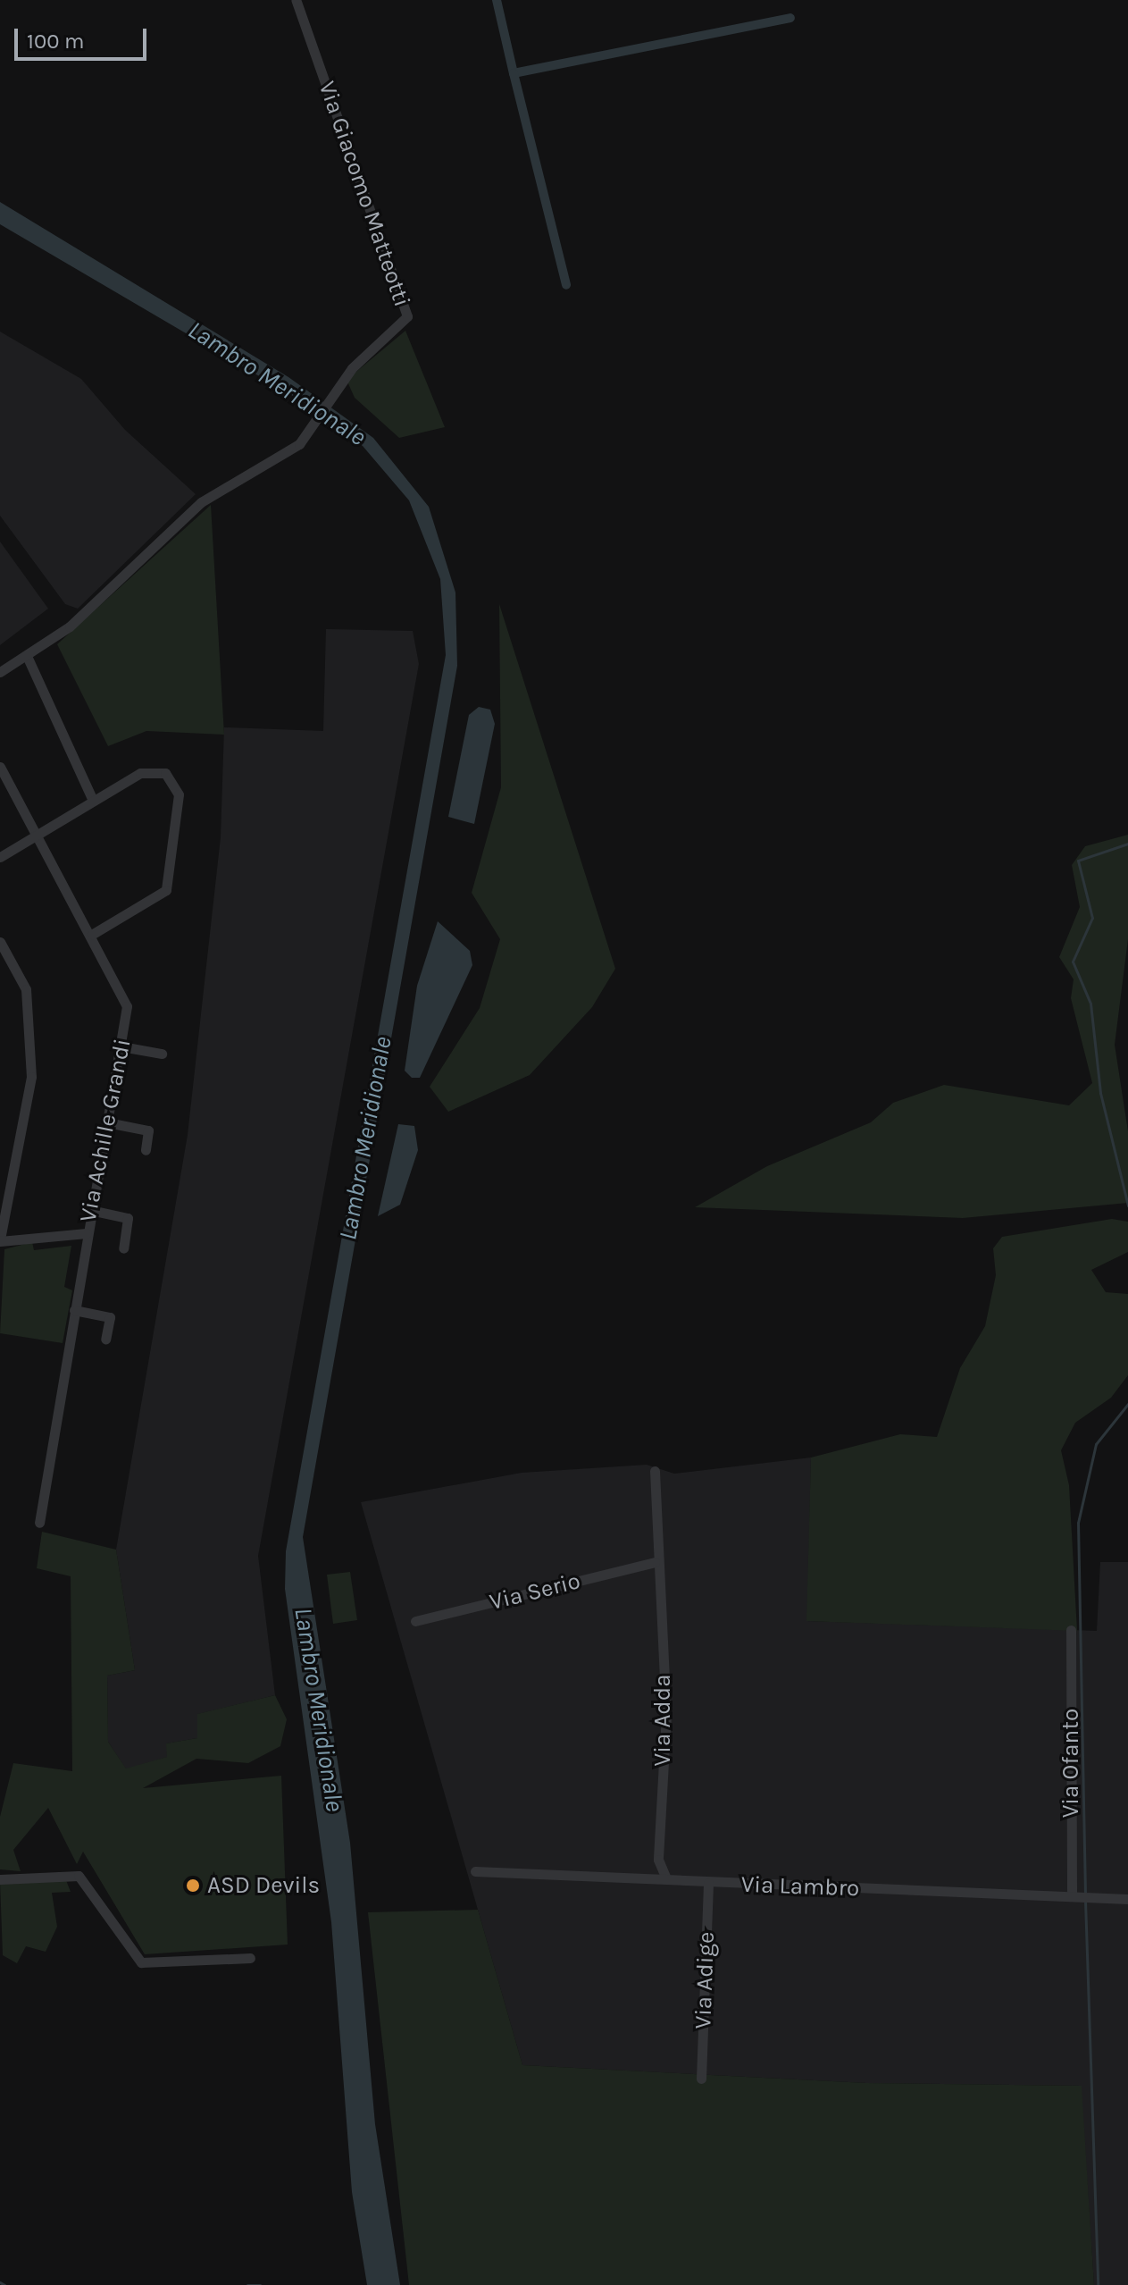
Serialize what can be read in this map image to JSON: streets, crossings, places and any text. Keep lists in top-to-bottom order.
{
  "streets": {
    "street": [
      "Via Giacomo Matteotti",
      "Via Achille Grandi",
      "Via Serio",
      "Via Adda",
      "Via Ofanto",
      "Via Lambro",
      "Via Adige"
    ]
  },
  "crossings": [
    ["Via Serio", "Via Adda"],
    ["Via Adda", "Via Lambro"],
    ["Via Ofanto", "Via Lambro"],
    ["Via Lambro", "Via Adige"]
  ],
  "water": ["Lambro Meridionale"],
  "places": ["ASD Devils"],
  "scale_bar": "100 m"
}
